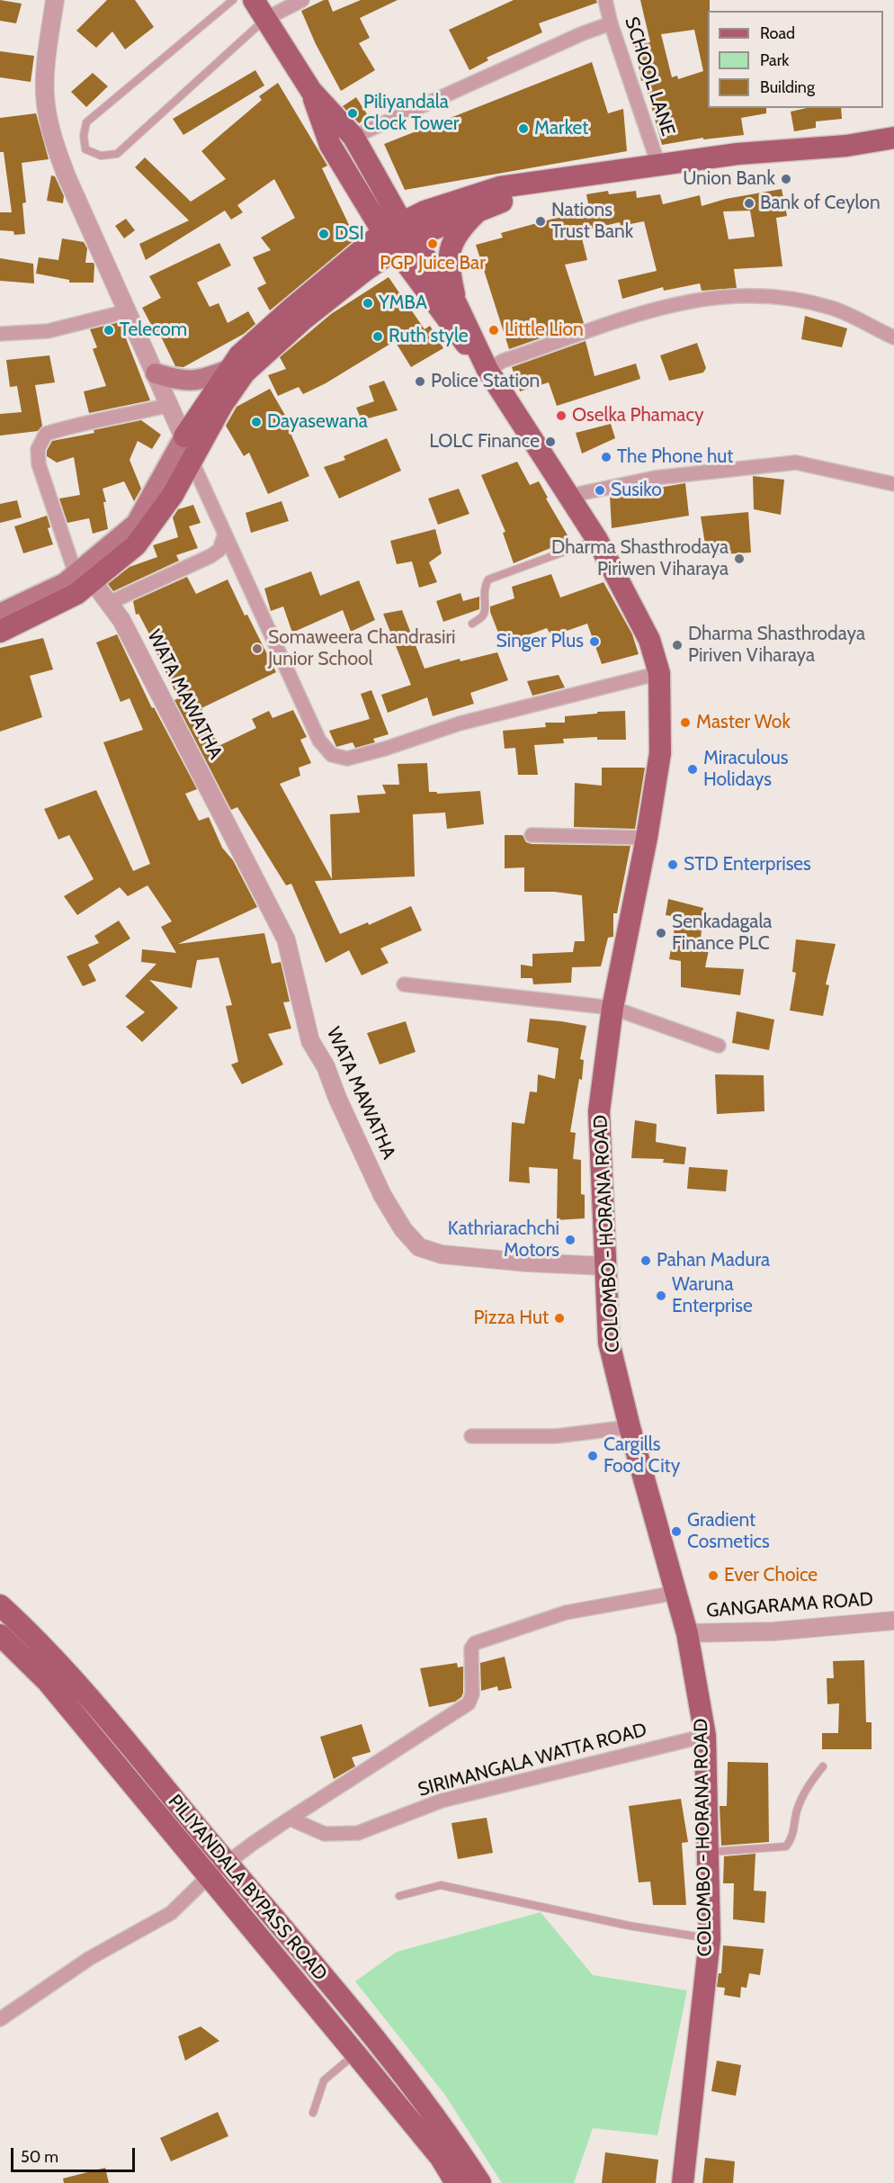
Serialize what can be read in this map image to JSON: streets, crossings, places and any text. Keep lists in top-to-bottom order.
{
  "streets": {
    "main road": ["COLOMBO - HORANA ROAD", "PILIYANDALA BYPASS ROAD"],
    "street": [
      "SCHOOL LANE",
      "WATA MAWATHA",
      "GANGARAMA ROAD",
      "SIRIMANGALA WATTA ROAD"
    ]
  },
  "crossings": [
    ["WATA MAWATHA", "COLOMBO - HORANA ROAD"],
    ["COLOMBO - HORANA ROAD", "GANGARAMA ROAD"],
    ["COLOMBO - HORANA ROAD", "SIRIMANGALA WATTA ROAD"]
  ],
  "places": [
    "Piliyandala Clock Tower",
    "Market",
    "Union Bank",
    "Bank of Ceylon",
    "Nations Trust Bank",
    "DSI",
    "PGP Juice Bar",
    "YMBA",
    "Telecom",
    "Little Lion",
    "Ruth style",
    "Police Station",
    "Oselka Phamacy",
    "Dayasewana",
    "LOLC Finance",
    "The Phone hut",
    "Susiko",
    "Dharma Shasthrodaya Piriwen Viharaya",
    "Singer Plus",
    "Dharma Shasthrodaya Piriven Viharaya",
    "Somaweera Chandrasiri Junior School",
    "Master Wok",
    "Miraculous Holidays",
    "STD Enterprises",
    "Senkadagala Finance PLC",
    "Kathriarachchi Motors",
    "Pahan Madura",
    "Waruna Enterprise",
    "Pizza Hut",
    "Cargills Food City",
    "Gradient Cosmetics",
    "Ever Choice"
  ],
  "legend": ["Road", "Park", "Building"],
  "scale_bar": "50 m"
}
